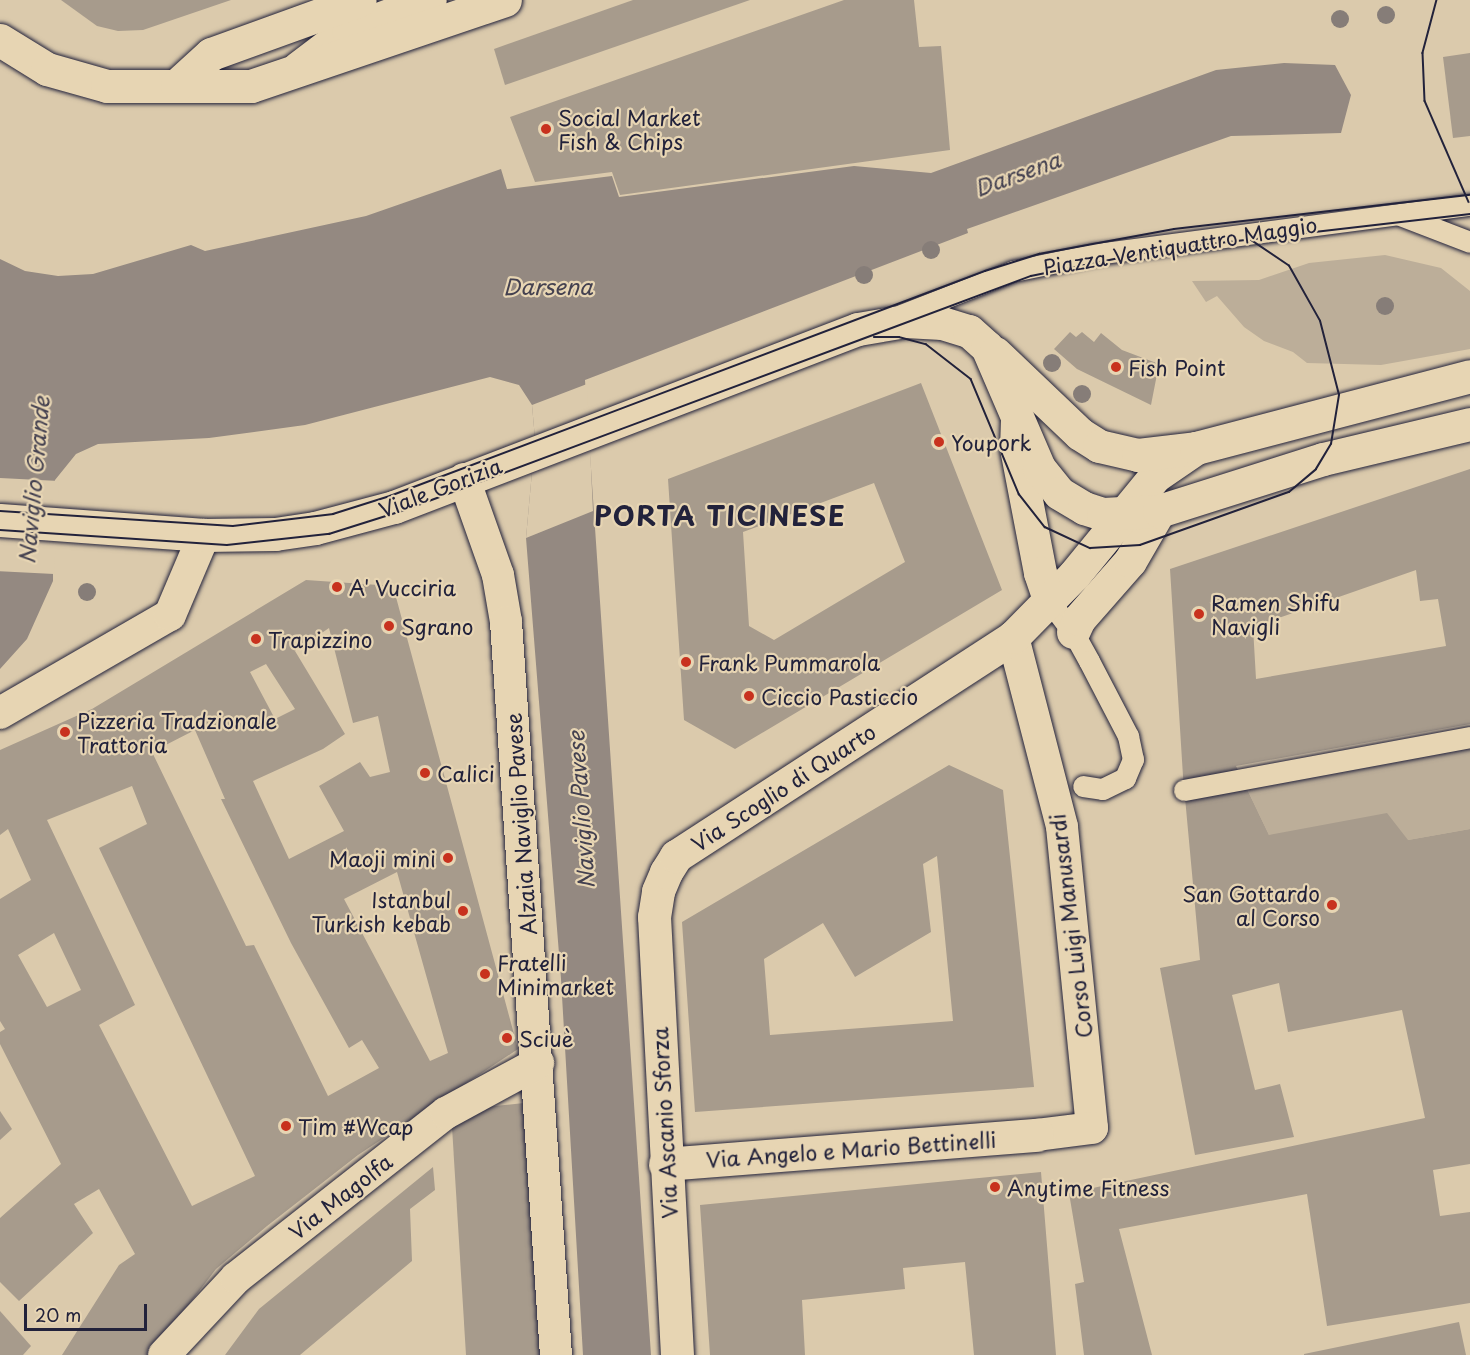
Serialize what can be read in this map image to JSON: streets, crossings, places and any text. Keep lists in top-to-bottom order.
{
  "streets": {
    "street": [
      "Viale Gorizia",
      "Via Scoglio di Quarto",
      "Alzaia Naviglio Pavese",
      "Corso Luigi Manusardi",
      "Via Ascanio Sforza",
      "Via Angelo e Mario Bettinelli",
      "Via Magolfa"
    ],
    "lane": ["Piazza Ventiquattro Maggio"]
  },
  "crossings": [
    ["Piazza Ventiquattro Maggio", "Viale Gorizia"],
    ["Viale Gorizia", "Alzaia Naviglio Pavese"],
    ["Via Scoglio di Quarto", "Corso Luigi Manusardi"],
    ["Via Scoglio di Quarto", "Via Ascanio Sforza"],
    ["Alzaia Naviglio Pavese", "Via Magolfa"],
    ["Corso Luigi Manusardi", "Via Angelo e Mario Bettinelli"],
    ["Via Ascanio Sforza", "Via Angelo e Mario Bettinelli"]
  ],
  "districts": ["PORTA TICINESE"],
  "water": ["Darsena", "Naviglio Grande", "Naviglio Pavese"],
  "places": [
    "Social Market Fish & Chips",
    "Fish Point",
    "Youpork",
    "A' Vucciria",
    "Ramen Shifu Navigli",
    "Sgrano",
    "Trapizzino",
    "Frank Pummarola",
    "Ciccio Pasticcio",
    "Pizzeria Tradzionale Trattoria",
    "Calici",
    "Maoji mini",
    "San Gottardo al Corso",
    "Istanbul Turkish kebab",
    "Fratelli Minimarket",
    "Sciuè",
    "Tim #Wcap",
    "Anytime Fitness"
  ],
  "scale_bar": "20 m"
}
